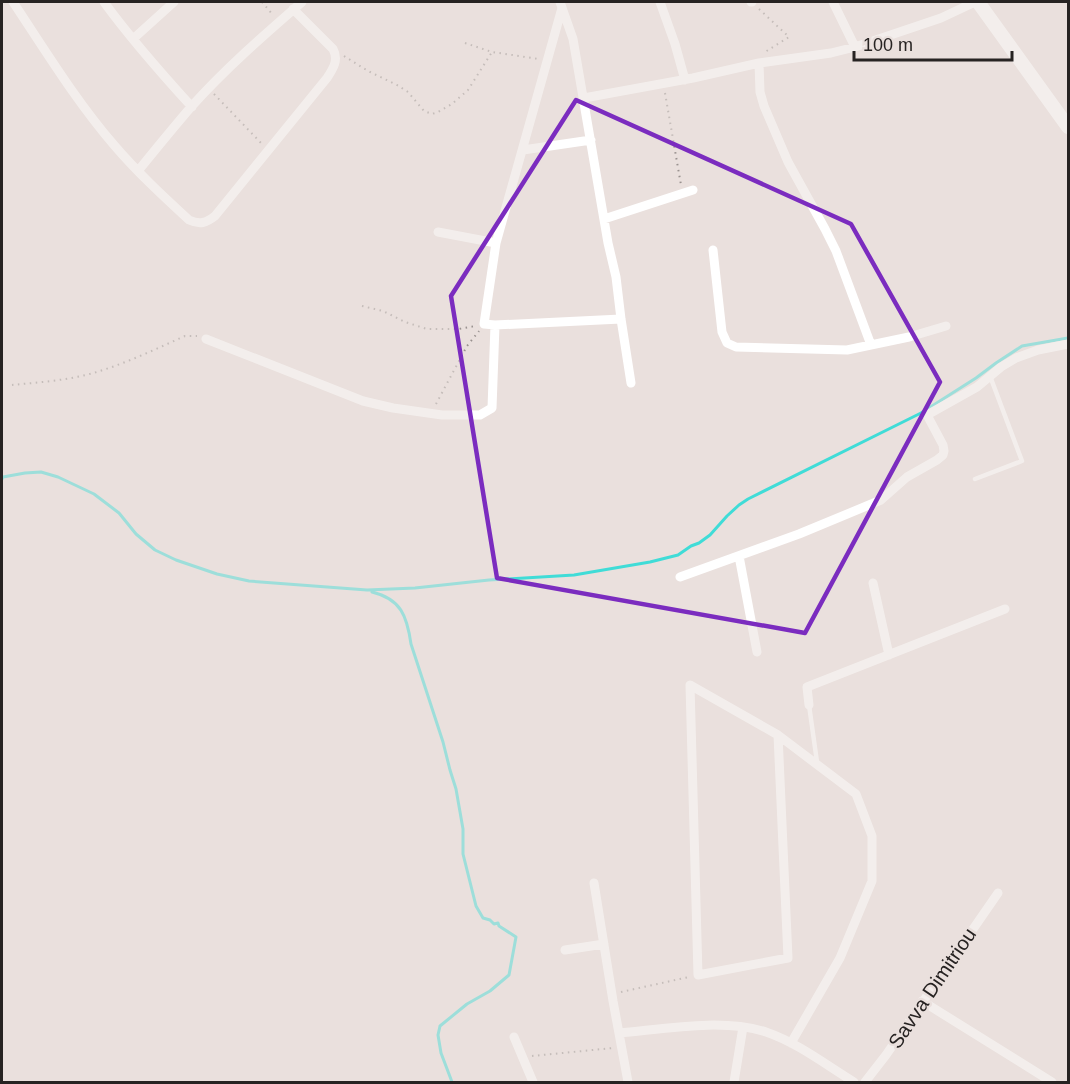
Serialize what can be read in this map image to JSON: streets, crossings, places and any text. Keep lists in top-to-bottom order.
{
  "streets": {
    "street": ["Savva Dimitriou"]
  },
  "scale_bar": "100 m"
}
